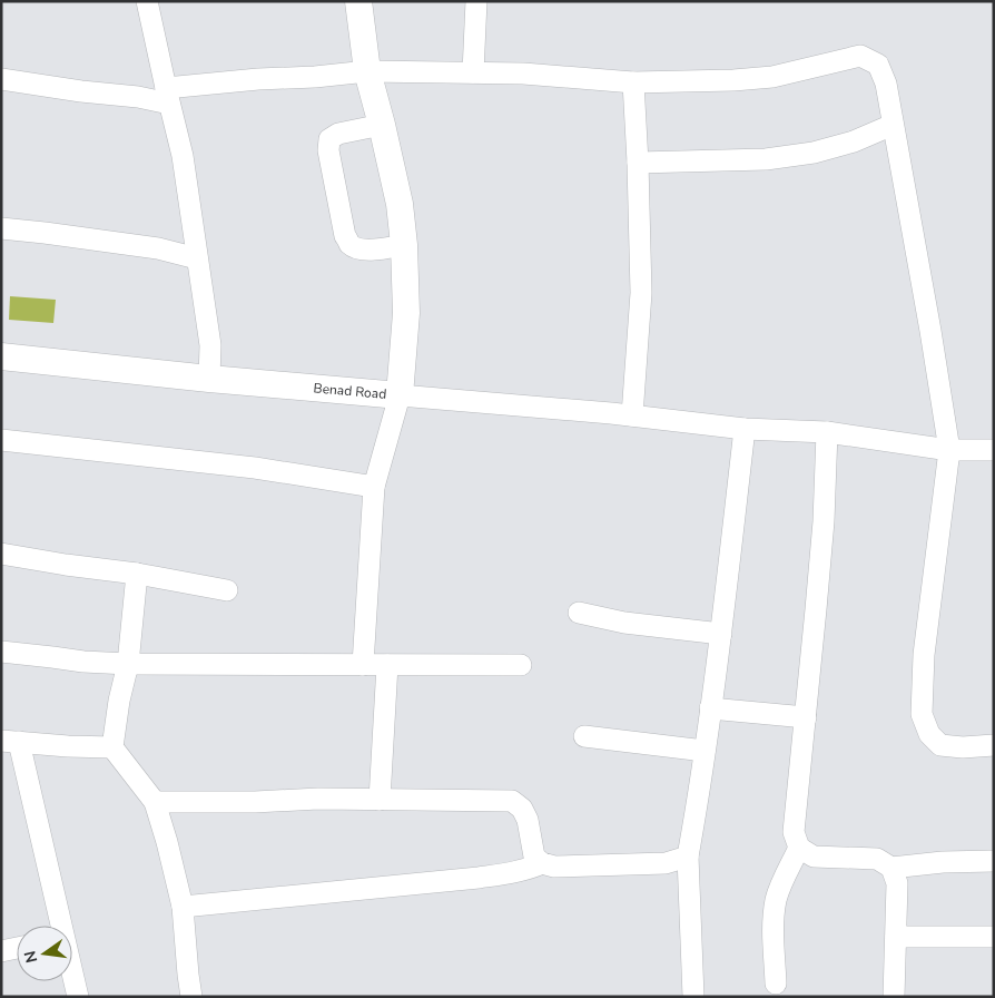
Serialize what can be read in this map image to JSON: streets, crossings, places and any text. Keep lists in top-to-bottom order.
{
  "streets": {
    "main road": ["Benad Road"]
  },
  "north": "left"
}
